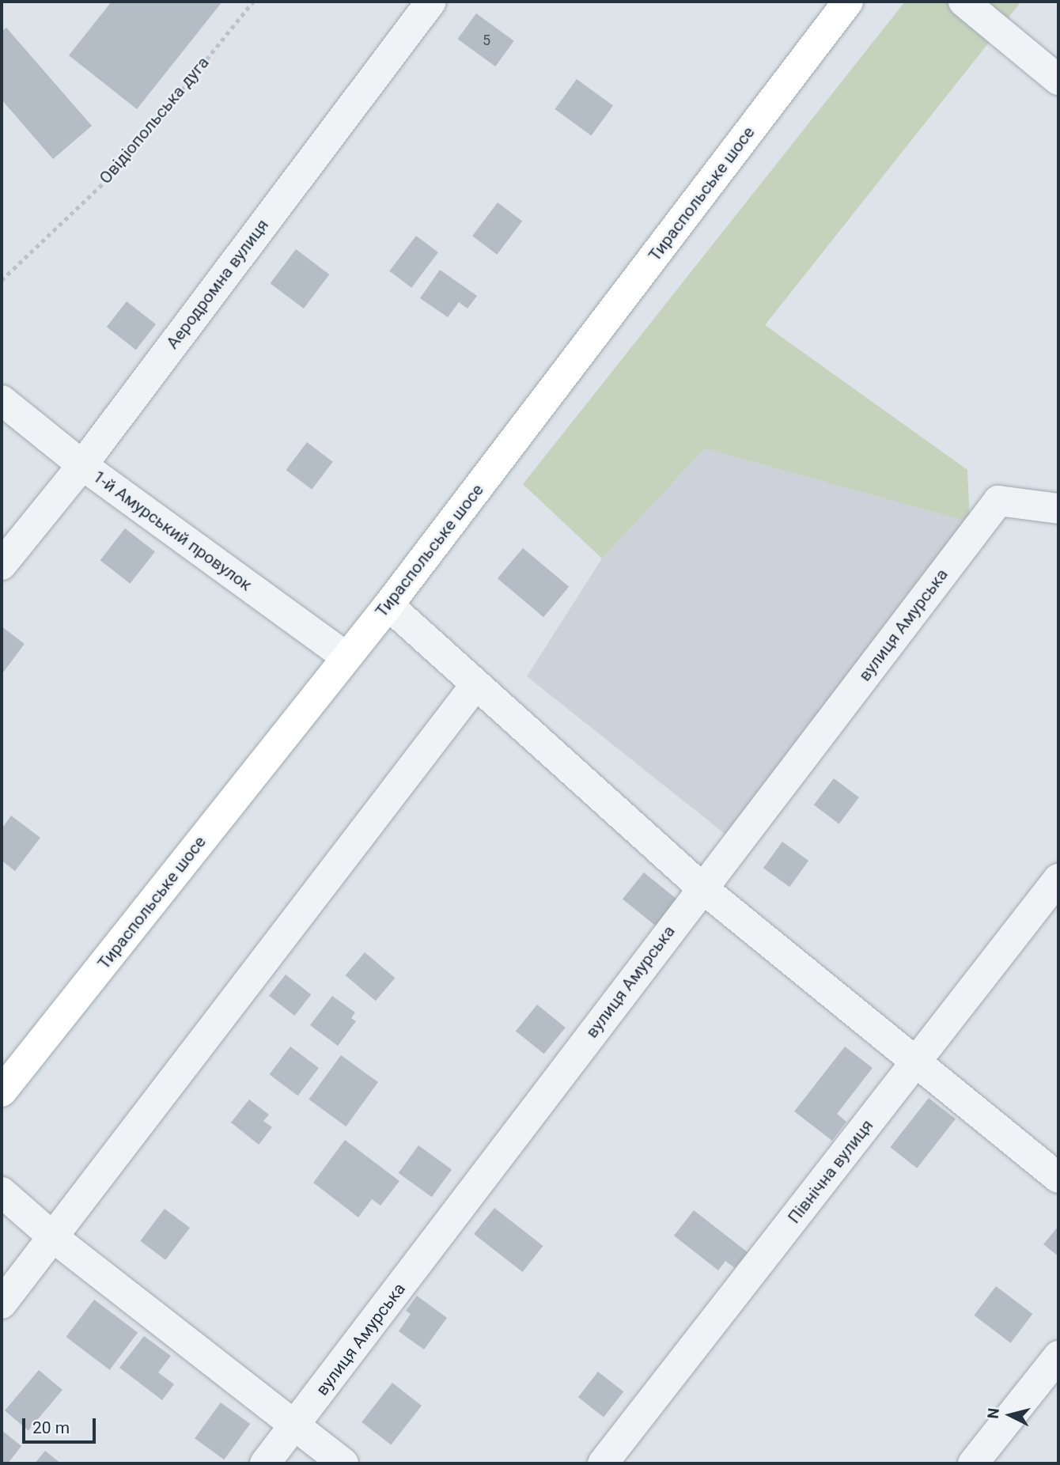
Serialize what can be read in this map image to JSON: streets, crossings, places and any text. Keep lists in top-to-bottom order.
{
  "streets": {
    "main road": ["Тираспольське шосе"],
    "street": [
      "Аеродромна вулиця",
      "1-й Амурський провулок",
      "вулиця Амурська",
      "Північна вулиця"
    ],
    "path": ["Овідіопольська дуга"]
  },
  "crossings": [
    ["Тираспольське шосе", "1-й Амурський провулок"],
    ["Аеродромна вулиця", "1-й Амурський провулок"]
  ],
  "house_numbers": ["5"],
  "scale_bar": "20 m",
  "north": "left"
}
